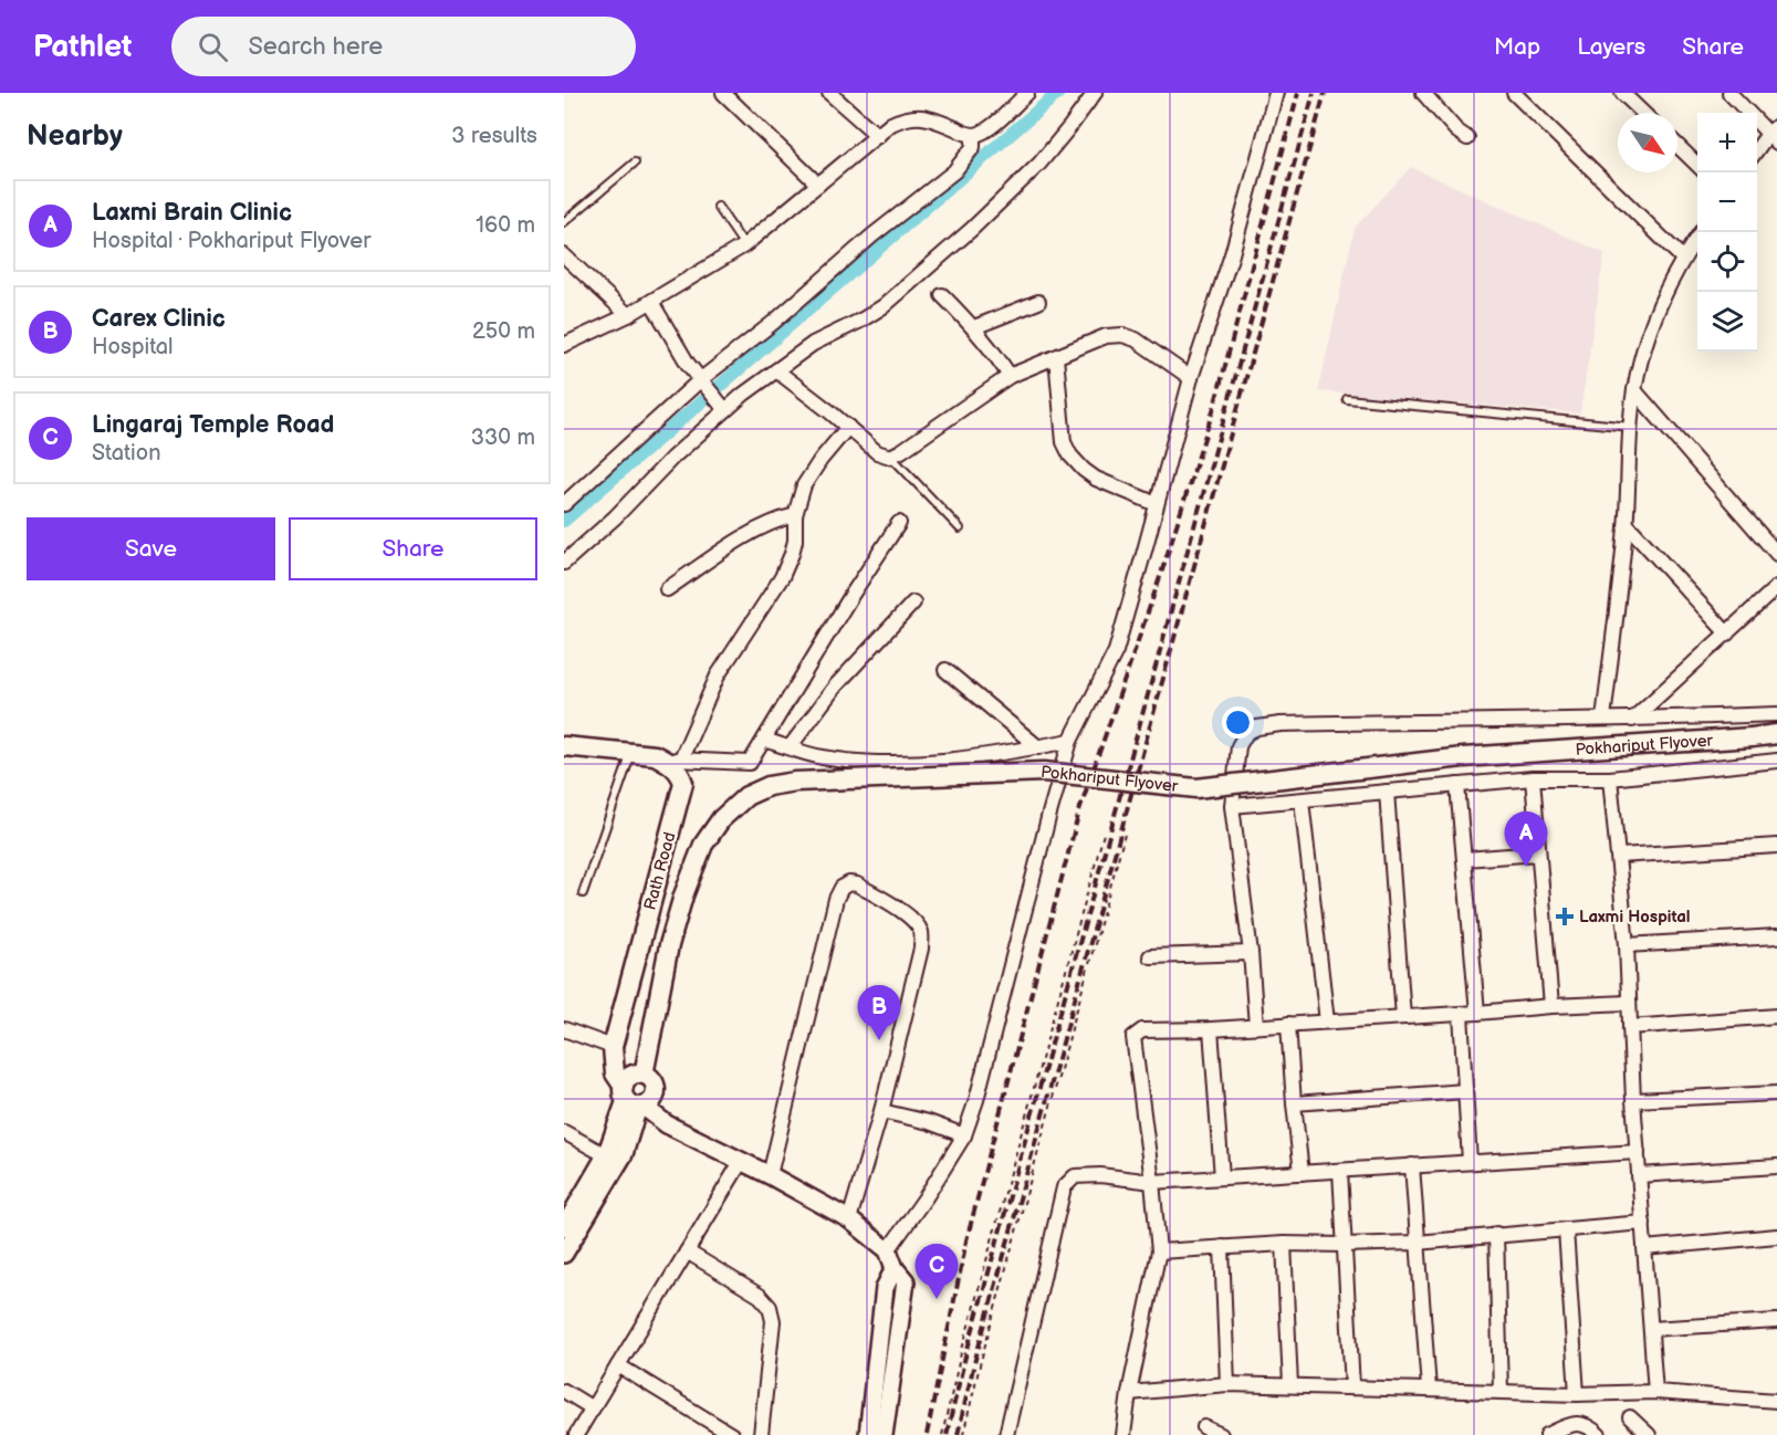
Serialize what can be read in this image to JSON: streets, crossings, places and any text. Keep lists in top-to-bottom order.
{
  "streets": {
    "main road": ["Pokhariput Flyover", "Rath Road"]
  },
  "places": {
    "health": ["Laxmi Hospital"]
  },
  "north": "bottom right",
  "page": {
    "header": "Pathlet",
    "search": "Search here",
    "nav": ["Map", "Layers", "Share"],
    "heading": ["Nearby", "3 results"],
    "map_buttons": ["+", "−"],
    "list": [
      {
        "mark": "A",
        "name": "Laxmi Brain Clinic",
        "note": "Hospital · Pokhariput Flyover",
        "value": "160 m"
      },
      {
        "mark": "B",
        "name": "Carex Clinic",
        "note": "Hospital",
        "value": "250 m"
      },
      {
        "mark": "C",
        "name": "Lingaraj Temple Road",
        "note": "Station",
        "value": "330 m"
      }
    ],
    "buttons": ["Save", "Share"],
    "pins": ["A", "B", "C"]
  }
}
